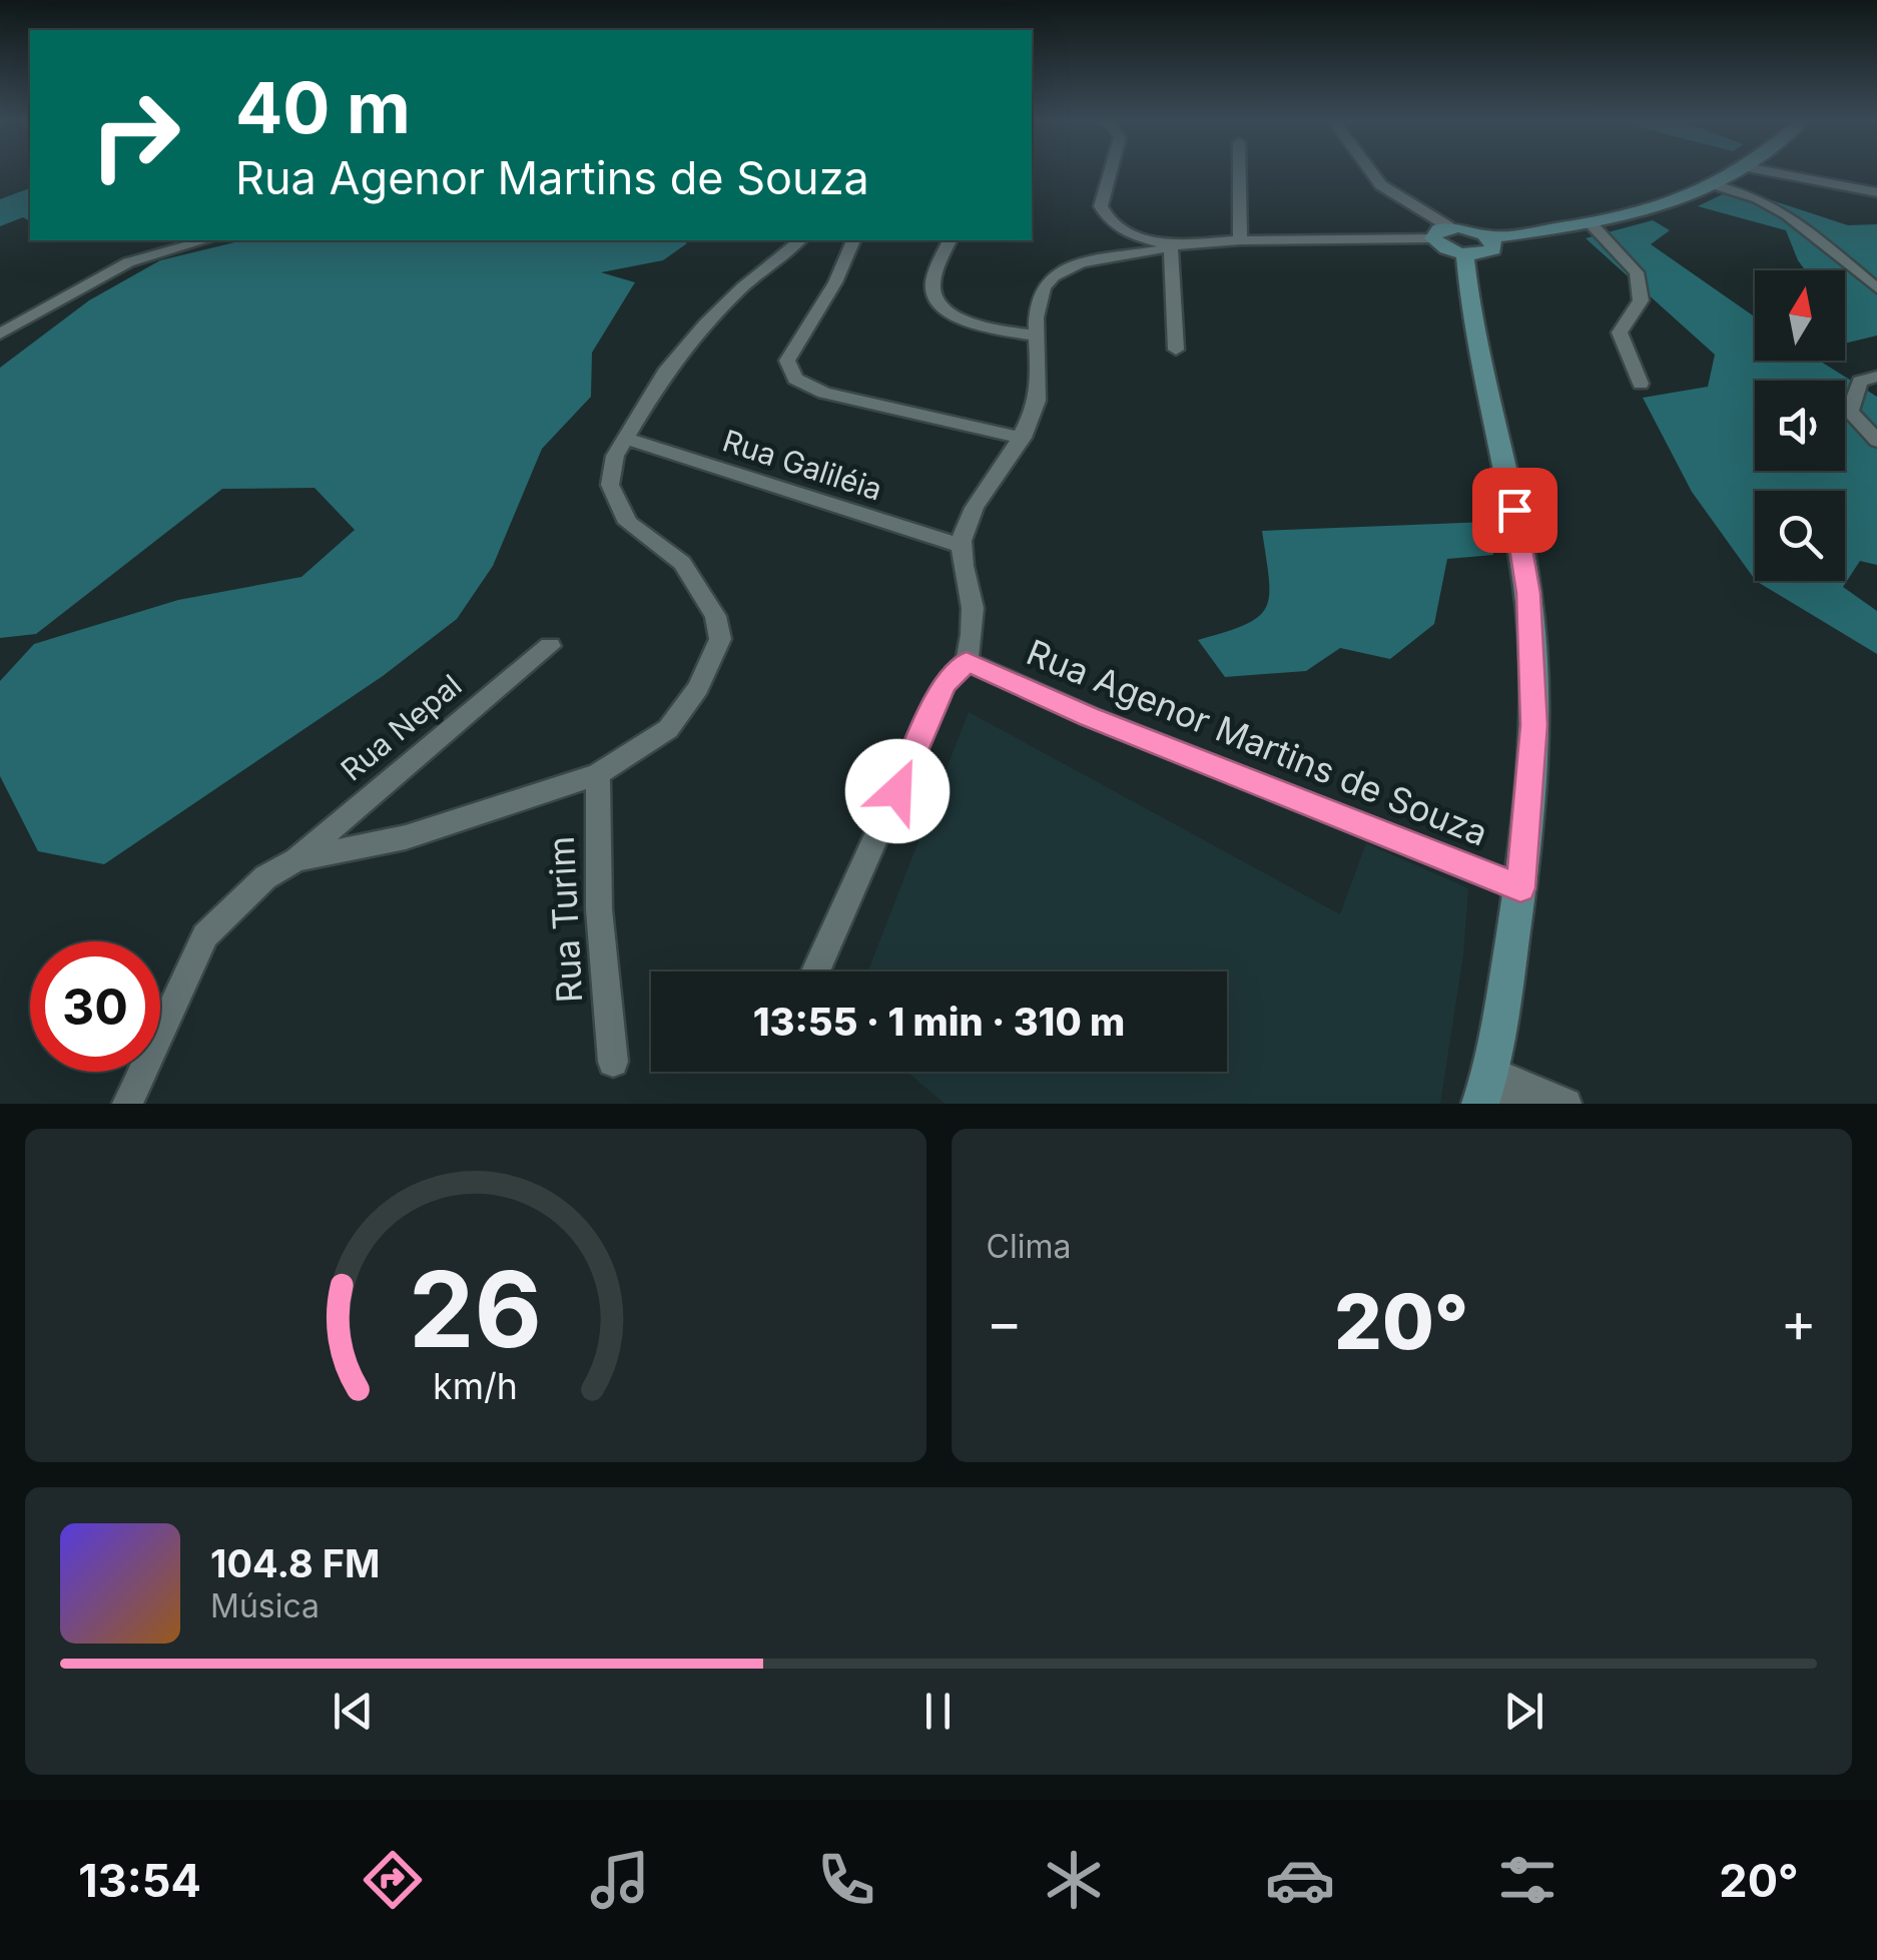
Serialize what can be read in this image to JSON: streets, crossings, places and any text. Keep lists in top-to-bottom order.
{
  "streets": {
    "street": [
      "Rua Galiléia",
      "Rua Nepal",
      "Rua Agenor Martins de Souza",
      "Rua Turim"
    ]
  },
  "north": "top",
  "page": {
    "turn": ["40 m", "Rua Agenor Martins de Souza"],
    "limit": "30",
    "trip": "13:55 · 1 min · 310 m",
    "tile": "Clima",
    "heat": ["−", "20°", "+"],
    "song": ["104.8 FM", "Música"],
    "tabs": ["13:54", "20°"],
    "gauge": ["26", "km/h"]
  }
}
